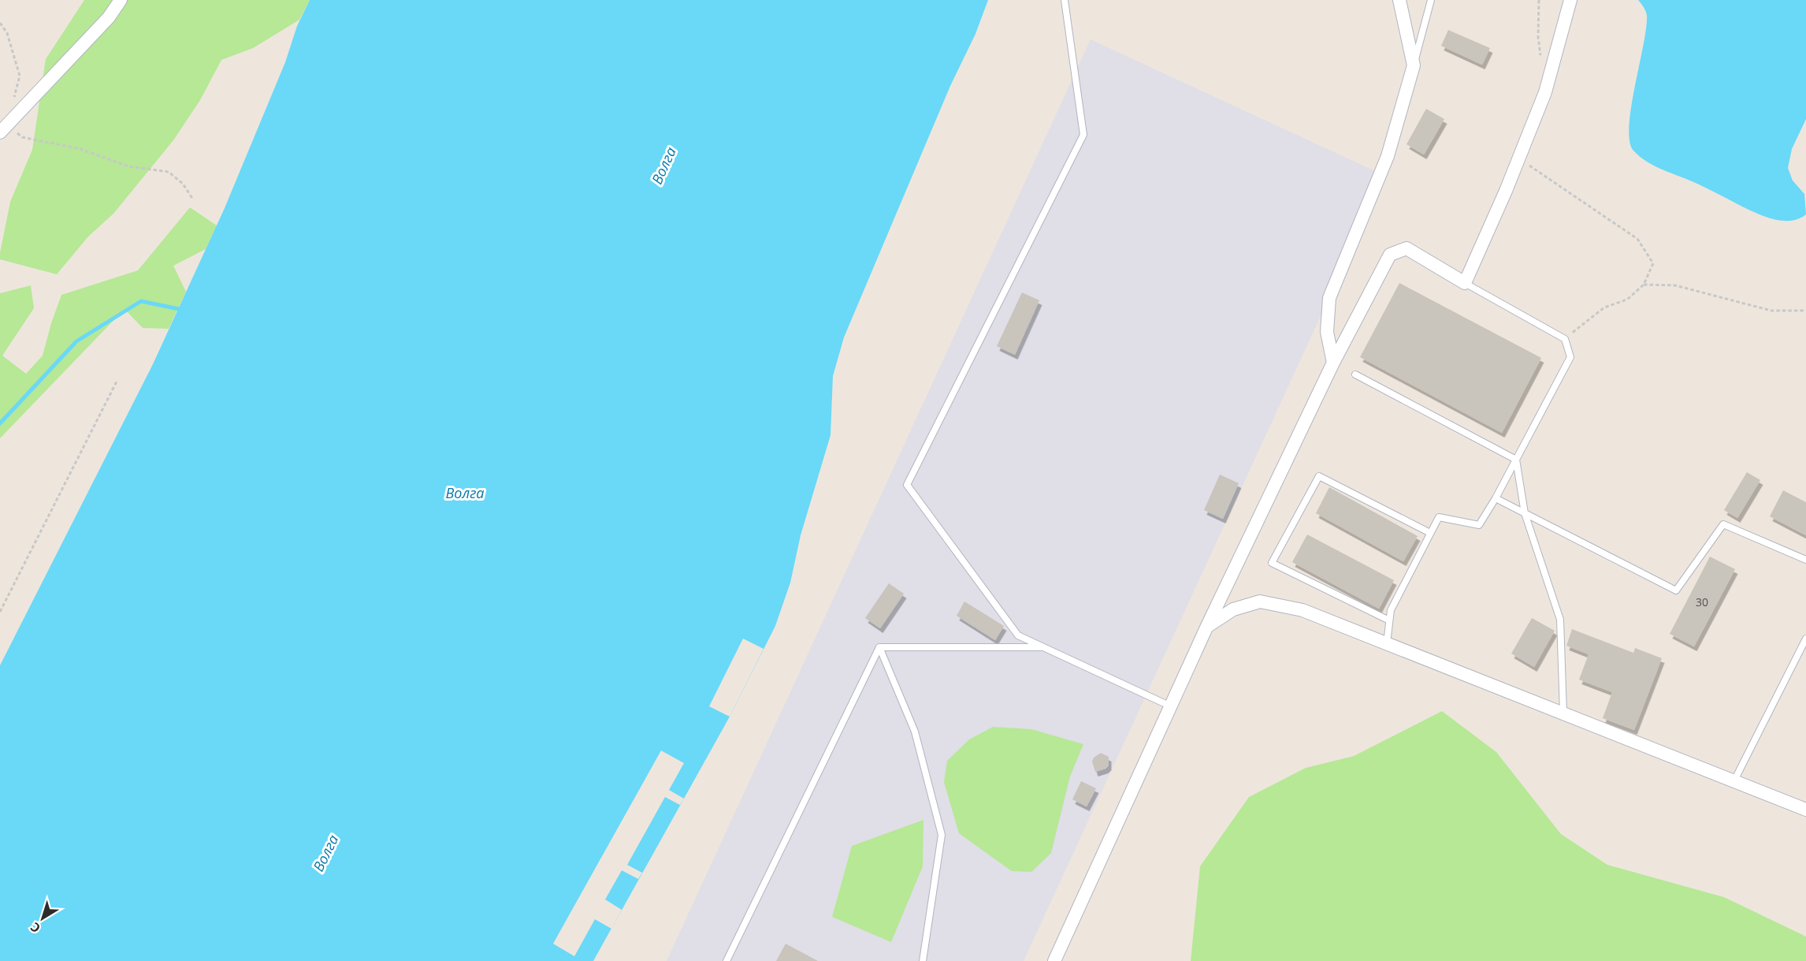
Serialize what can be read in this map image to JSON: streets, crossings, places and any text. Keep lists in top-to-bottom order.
{
  "water": ["Волга"],
  "house_numbers": ["30"],
  "north": "bottom left"
}
